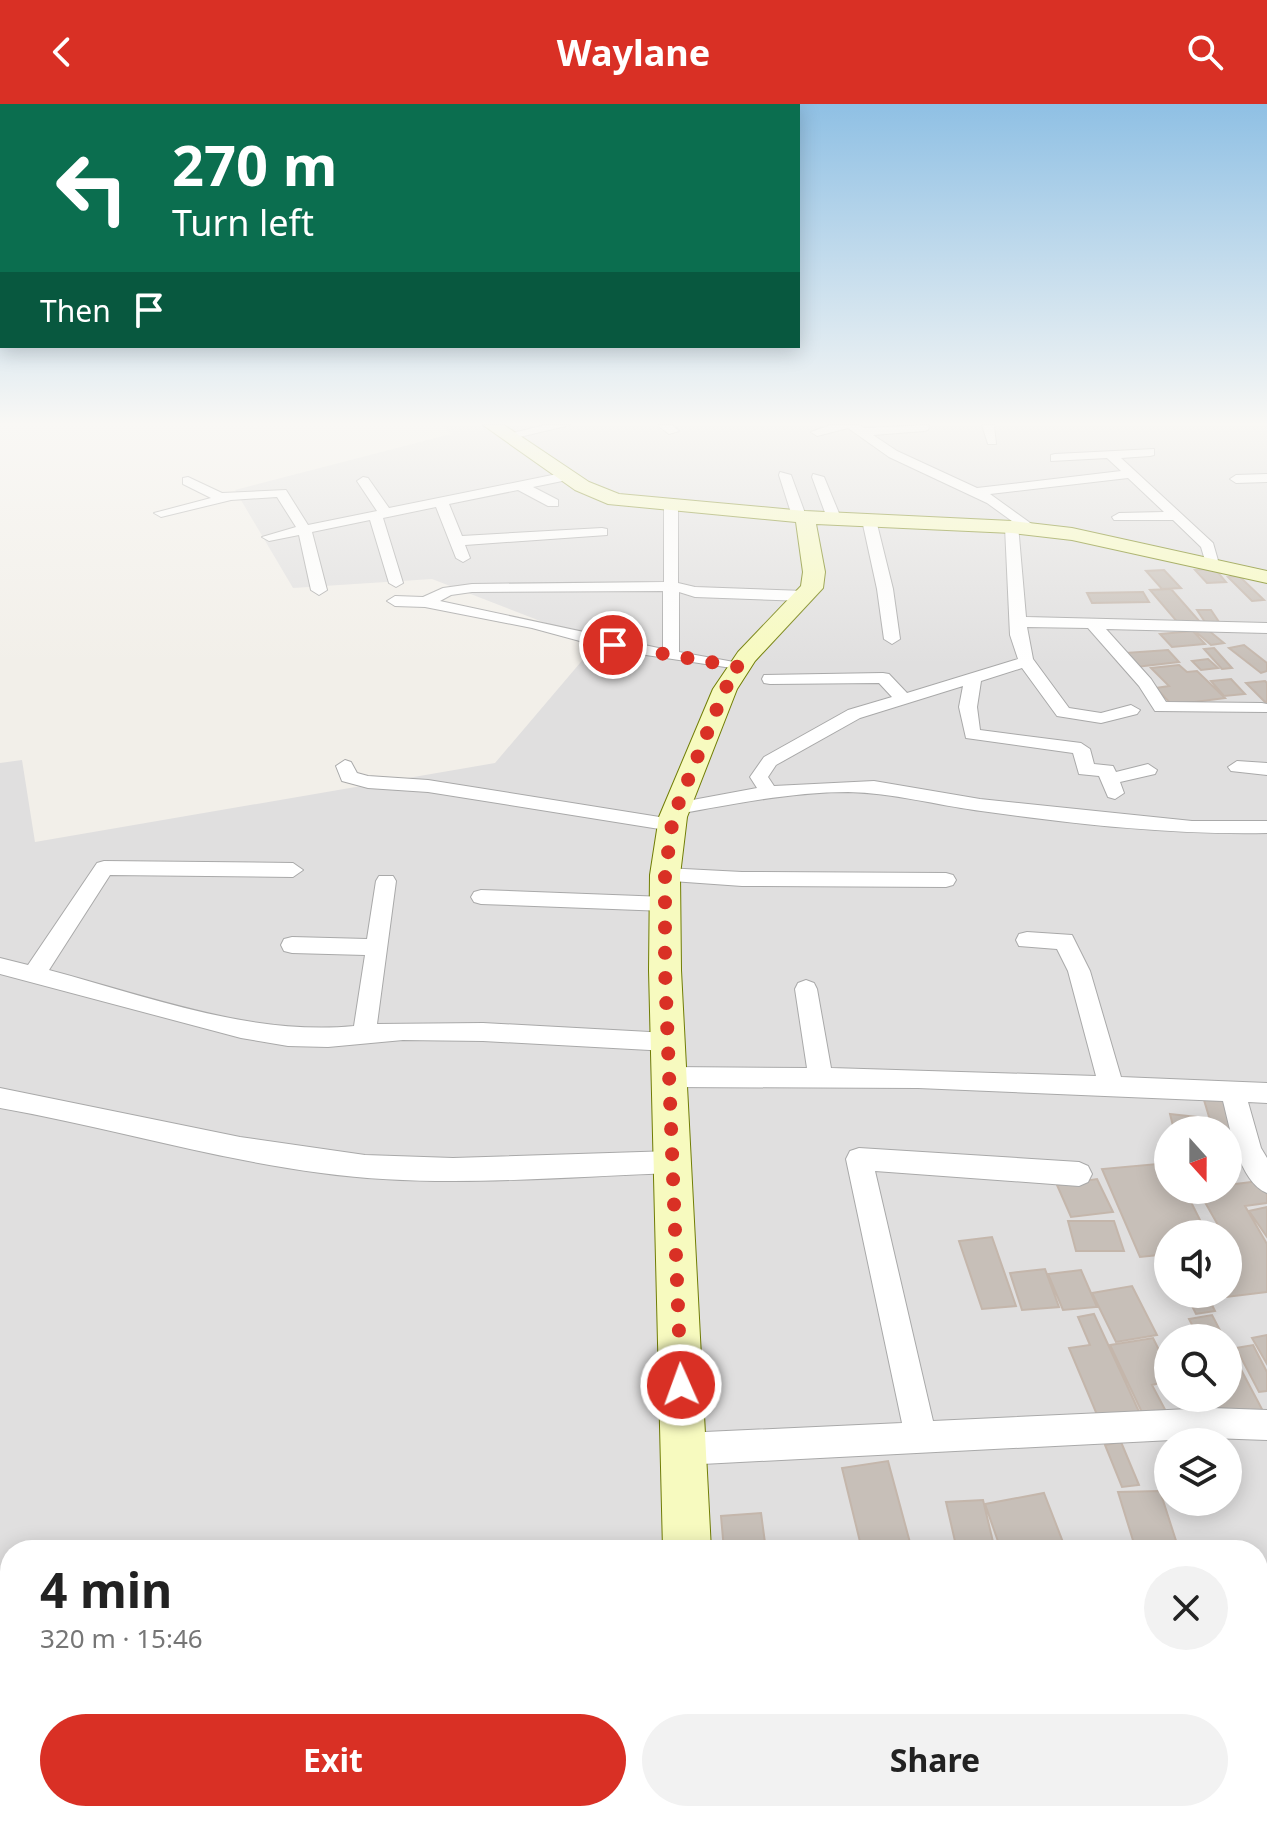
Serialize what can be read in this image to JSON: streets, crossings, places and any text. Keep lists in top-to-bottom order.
{
  "north": "bottom",
  "page": {
    "header": "Waylane",
    "turn": ["270 m", "Turn left"],
    "then": "Then",
    "heading": ["4 min", "320 m · 15:46"],
    "buttons": ["Exit", "Share"]
  }
}
